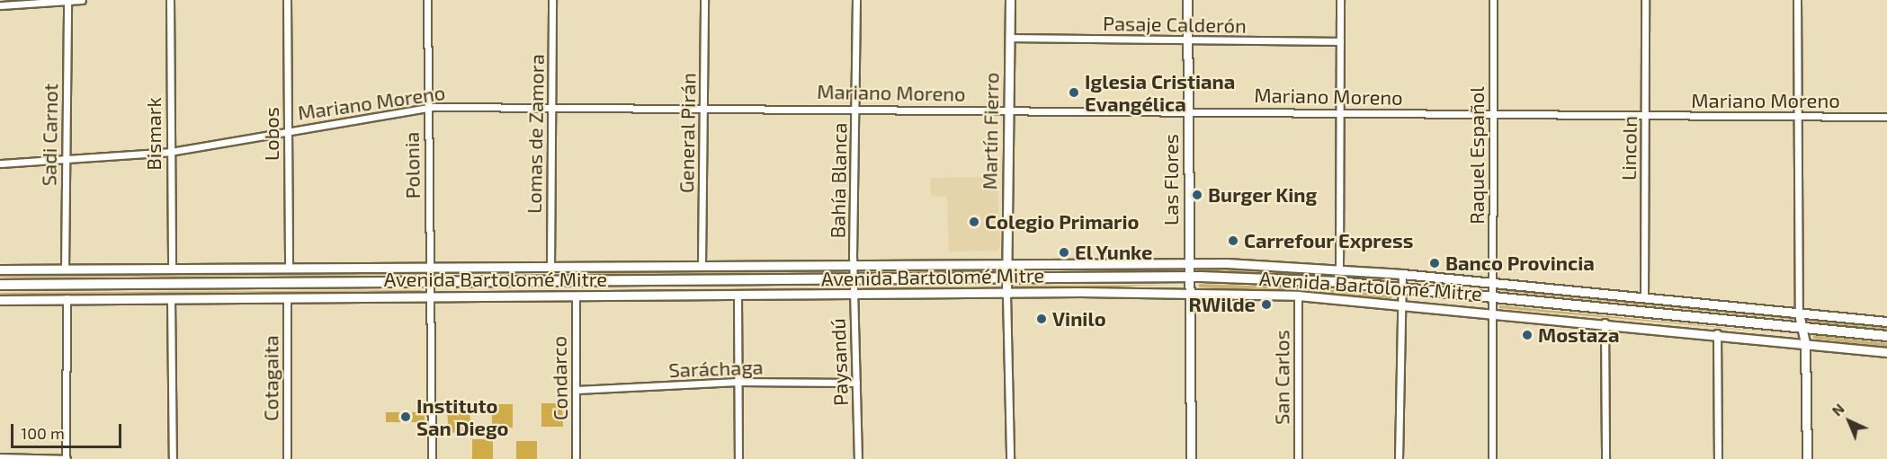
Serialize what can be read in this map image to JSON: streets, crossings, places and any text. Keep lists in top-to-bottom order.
{
  "streets": {
    "main road": ["Avenida Bartolomé Mitre"],
    "street": [
      "Pasaje Calderón",
      "Mariano Moreno",
      "Martín Fierro",
      "General Pirán",
      "Bismark",
      "Lobos",
      "Lomas de Zamora",
      "Sadi Carnot",
      "Lincoln",
      "Raquel Español",
      "Polonia",
      "Las Flores",
      "Bahía Blanca",
      "Paysandú",
      "Saráchaga",
      "San Carlos",
      "Cotagaita",
      "Condarco"
    ]
  },
  "crossings": [
    ["Pasaje Calderón", "Martín Fierro"],
    ["Pasaje Calderón", "Las Flores"],
    ["Mariano Moreno", "Martín Fierro"],
    ["Mariano Moreno", "General Pirán"],
    ["Mariano Moreno", "Bismark"],
    ["Mariano Moreno", "Lobos"],
    ["Mariano Moreno", "Lomas de Zamora"],
    ["Mariano Moreno", "Sadi Carnot"],
    ["Mariano Moreno", "Lincoln"],
    ["Mariano Moreno", "Raquel Español"],
    ["Mariano Moreno", "Polonia"],
    ["Mariano Moreno", "Las Flores"],
    ["Mariano Moreno", "Bahía Blanca"],
    ["Martín Fierro", "Avenida Bartolomé Mitre"],
    ["General Pirán", "Avenida Bartolomé Mitre"],
    ["Bismark", "Avenida Bartolomé Mitre"],
    ["Lobos", "Avenida Bartolomé Mitre"],
    ["Lomas de Zamora", "Avenida Bartolomé Mitre"],
    ["Sadi Carnot", "Avenida Bartolomé Mitre"],
    ["Lincoln", "Avenida Bartolomé Mitre"],
    ["Raquel Español", "Avenida Bartolomé Mitre"],
    ["Polonia", "Avenida Bartolomé Mitre"],
    ["Las Flores", "Avenida Bartolomé Mitre"],
    ["Bahía Blanca", "Avenida Bartolomé Mitre"],
    ["Bahía Blanca", "Paysandú"],
    ["Avenida Bartolomé Mitre", "Paysandú"],
    ["Avenida Bartolomé Mitre", "San Carlos"],
    ["Avenida Bartolomé Mitre", "Cotagaita"],
    ["Avenida Bartolomé Mitre", "Condarco"],
    ["Paysandú", "Saráchaga"],
    ["Saráchaga", "Condarco"]
  ],
  "places": [
    "Iglesia Cristiana Evangélica",
    "Burger King",
    "Colegio Primario",
    "Carrefour Express",
    "El Yunke",
    "Banco Provincia",
    "RWilde",
    "Vinilo",
    "Mostaza",
    "Instituto San Diego"
  ],
  "scale_bar": "100 m",
  "north": "top left"
}
